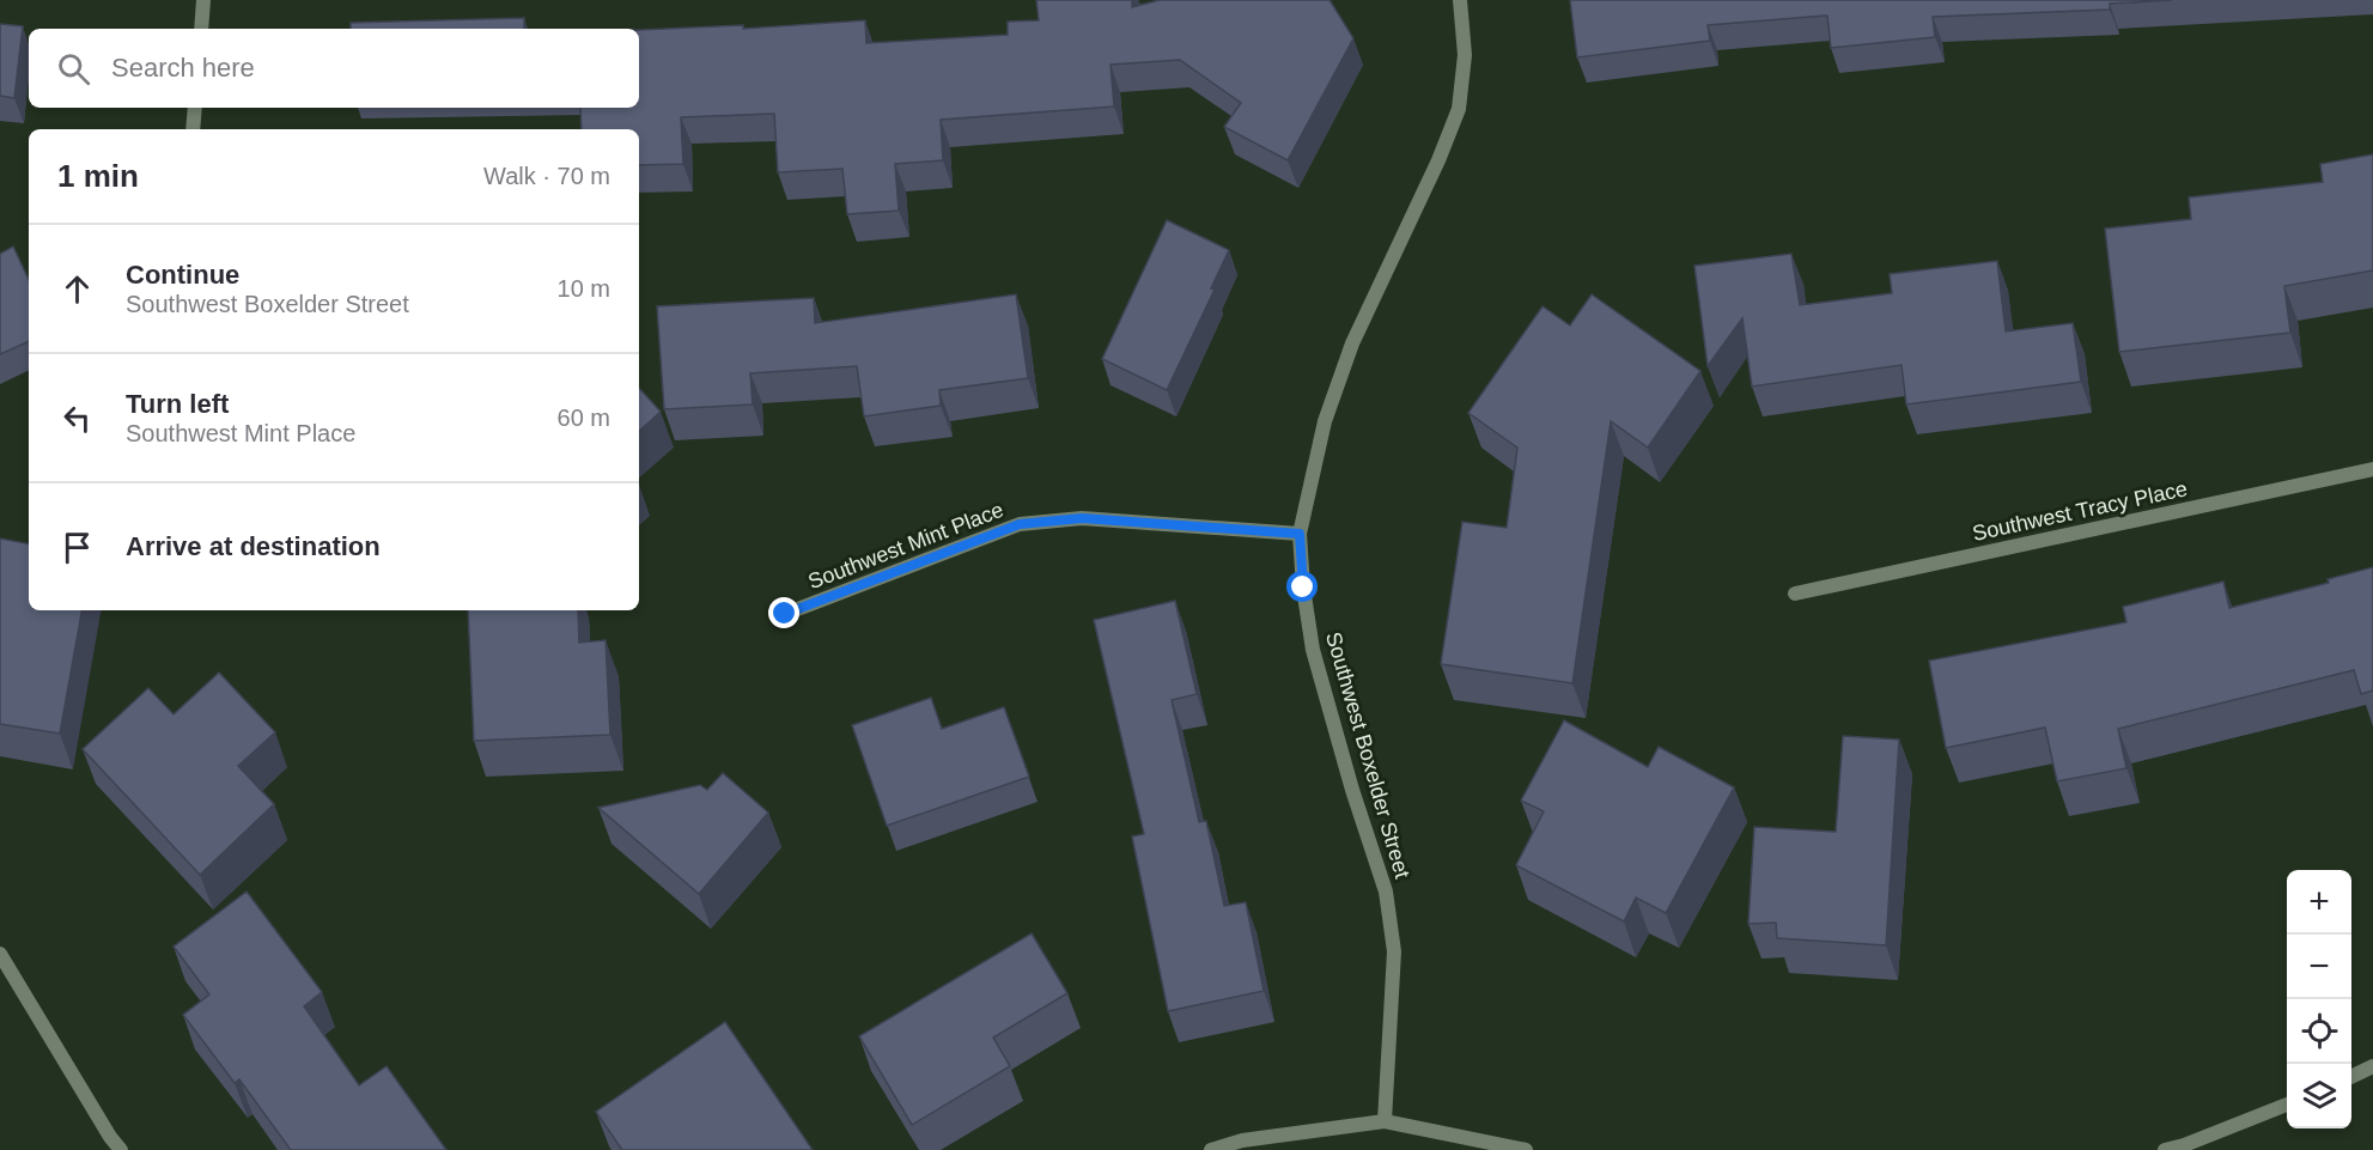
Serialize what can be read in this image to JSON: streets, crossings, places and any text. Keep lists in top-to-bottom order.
{
  "streets": {
    "street": ["Southwest Tracy Place", "Southwest Mint Place", "Southwest Boxelder Street"]
  },
  "crossings": [
    ["Southwest Mint Place", "Southwest Boxelder Street"]
  ],
  "page": {
    "search": "Search here",
    "heading": ["1 min", "Walk · 70 m"],
    "list": [
      ["Continue", "Southwest Boxelder Street", "10 m"],
      ["Turn left", "Southwest Mint Place", "60 m"],
      "Arrive at destination"
    ],
    "map_buttons": ["+", "−"]
  }
}
